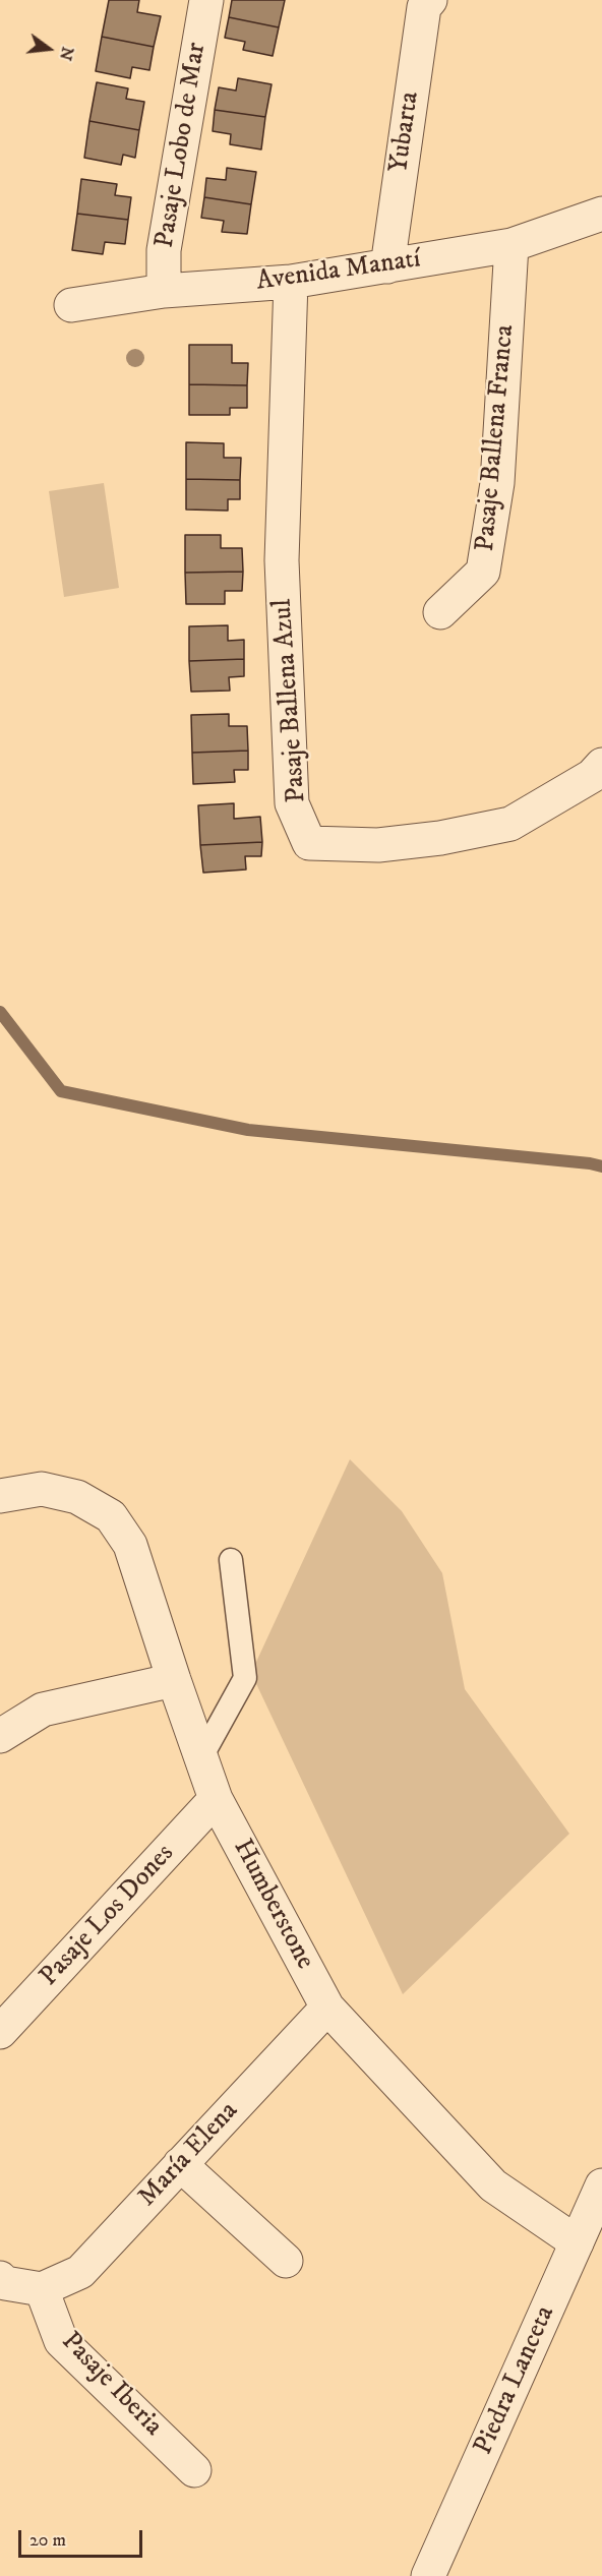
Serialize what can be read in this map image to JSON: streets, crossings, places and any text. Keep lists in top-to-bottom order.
{
  "streets": {
    "street": [
      "Yubarta",
      "Pasaje Lobo de Mar",
      "Avenida Manatí",
      "Pasaje Ballena Franca",
      "Pasaje Ballena Azul",
      "Humberstone",
      "Pasaje Los Dones",
      "María Elena",
      "Piedra Lanceta",
      "Pasaje Iberia"
    ]
  },
  "crossings": [
    ["Yubarta", "Avenida Manatí"],
    ["Pasaje Lobo de Mar", "Avenida Manatí"],
    ["Avenida Manatí", "Pasaje Ballena Franca"],
    ["Avenida Manatí", "Pasaje Ballena Azul"],
    ["Humberstone", "Pasaje Los Dones"],
    ["Humberstone", "María Elena"],
    ["Humberstone", "Piedra Lanceta"],
    ["María Elena", "Pasaje Iberia"]
  ],
  "scale_bar": "20 m",
  "north": "right"
}
